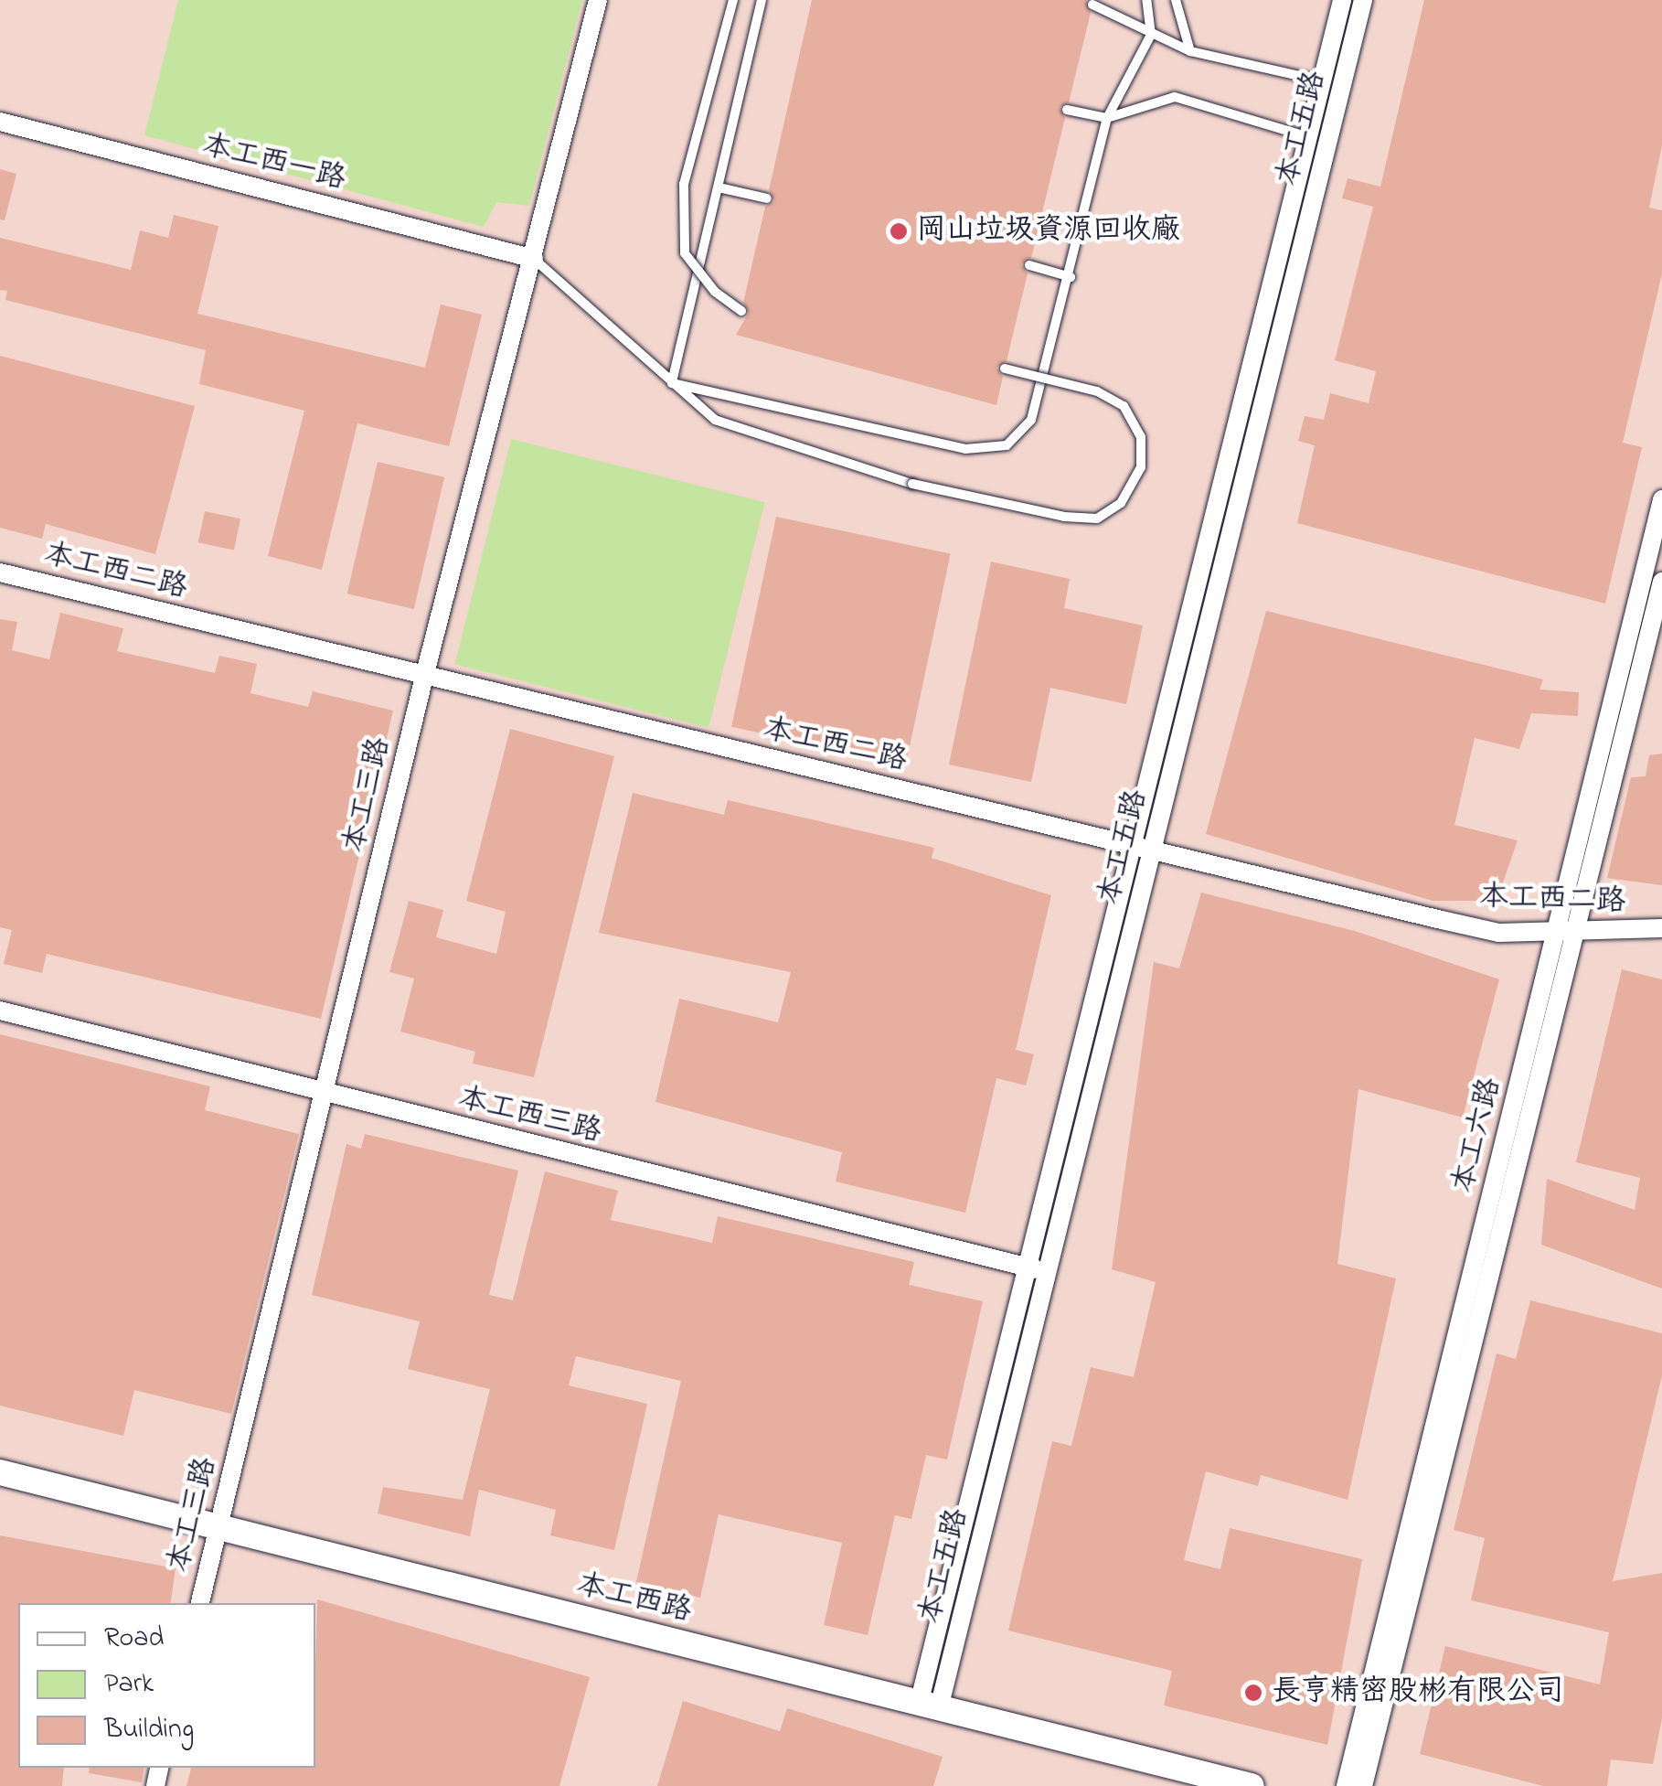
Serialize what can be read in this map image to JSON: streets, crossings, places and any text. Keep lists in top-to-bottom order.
{
  "streets": {
    "street": [
      "本工五路",
      "本工西一路",
      "本工西二路",
      "本工三路",
      "本工西三路",
      "本工六路",
      "本工西路"
    ]
  },
  "crossings": [
    ["本工五路", "本工西二路"],
    ["本工五路", "本工西三路"],
    ["本工五路", "本工西路"],
    ["本工西一路", "本工三路"],
    ["本工西二路", "本工三路"],
    ["本工西二路", "本工六路"],
    ["本工三路", "本工西三路"],
    ["本工三路", "本工西路"]
  ],
  "places": ["岡山垃圾資源回收廠", "長亨精密股彬有限公司"],
  "legend": ["Road", "Park", "Building"]
}
